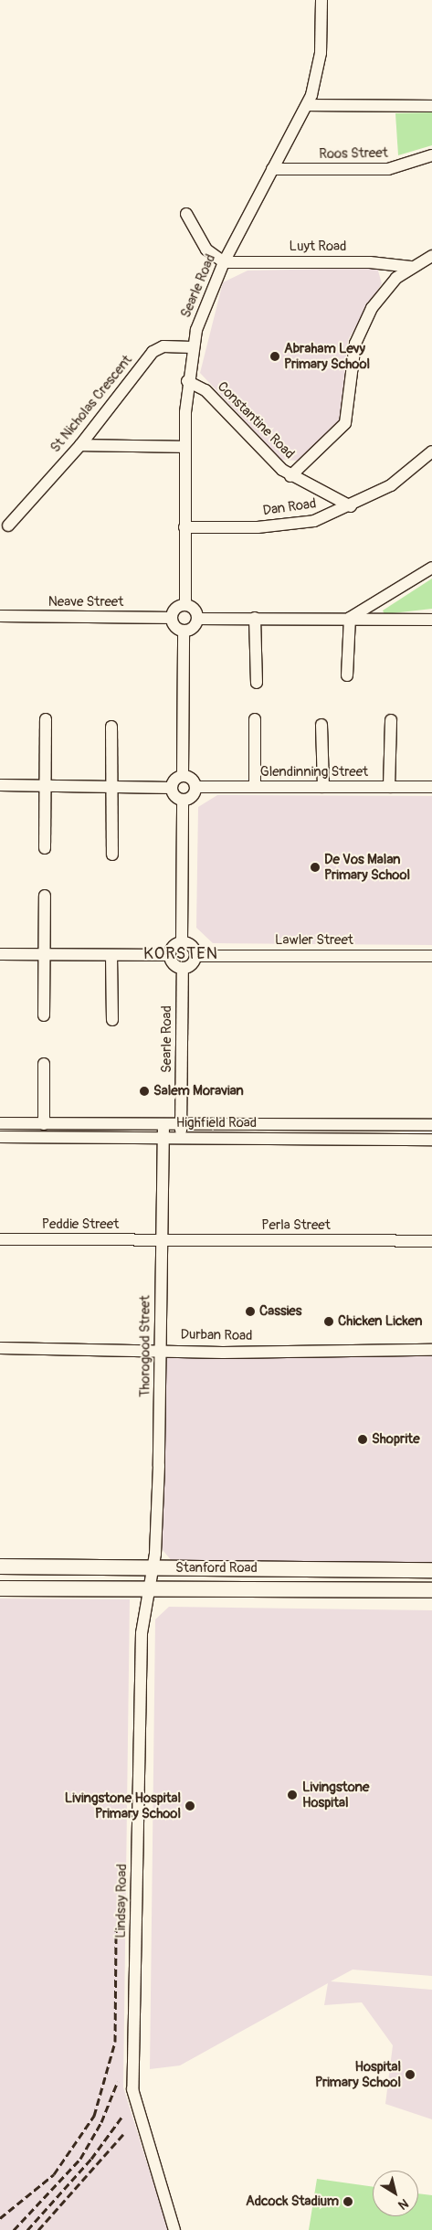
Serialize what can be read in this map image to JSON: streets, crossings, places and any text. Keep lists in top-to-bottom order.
{
  "streets": {
    "main road": ["Stanford Road"],
    "street": [
      "Roos Street",
      "Luyt Road",
      "Searle Road",
      "St Nicholas Crescent",
      "Constantine Road",
      "Dan Road",
      "Neave Street",
      "Glendinning Street",
      "Lawler Street",
      "Highfield Road",
      "Peddie Street",
      "Perla Street",
      "Durban Road",
      "Thorogood Street",
      "Lindsay Road"
    ]
  },
  "crossings": [
    ["Roos Street", "Searle Road"],
    ["Luyt Road", "Searle Road"],
    ["Searle Road", "St Nicholas Crescent"],
    ["Searle Road", "Constantine Road"],
    ["Searle Road", "Dan Road"],
    ["Searle Road", "Neave Street"],
    ["Searle Road", "Lawler Street"],
    ["Searle Road", "Highfield Road"],
    ["Constantine Road", "Dan Road"],
    ["Highfield Road", "Thorogood Street"],
    ["Peddie Street", "Perla Street"],
    ["Peddie Street", "Thorogood Street"],
    ["Perla Street", "Thorogood Street"],
    ["Durban Road", "Thorogood Street"],
    ["Thorogood Street", "Stanford Road"],
    ["Thorogood Street", "Lindsay Road"],
    ["Stanford Road", "Lindsay Road"]
  ],
  "districts": ["KORSTEN"],
  "places": [
    "Abraham Levy Primary School",
    "De Vos Malan Primary School",
    "Salem Moravian",
    "Cassies",
    "Chicken Licken",
    "Shoprite",
    "Livingstone Hospital",
    "Livingstone Hospital Primary School",
    "Hospital Primary School",
    "Adcock Stadium"
  ],
  "north": "bottom right"
}
